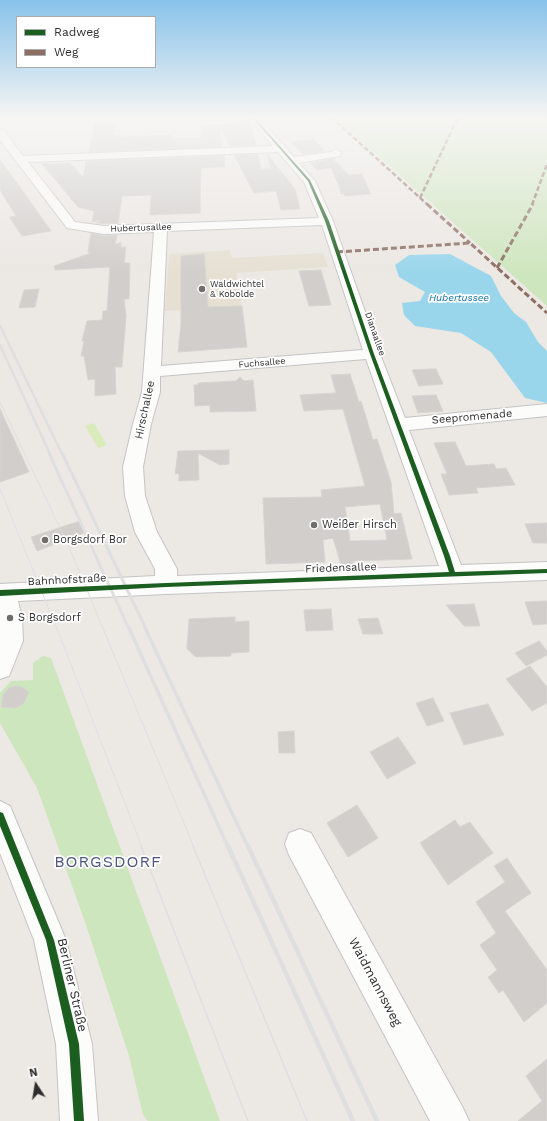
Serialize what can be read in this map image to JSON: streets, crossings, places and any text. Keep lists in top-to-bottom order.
{
  "streets": {
    "street": [
      "Hubertusallee",
      "Dianaallee",
      "Fuchsallee",
      "Hirschallee",
      "Seepromenade",
      "Friedensallee",
      "Bahnhofstraße",
      "Waidmannsweg",
      "Berliner Straße"
    ]
  },
  "crossings": [
    ["Hubertusallee", "Dianaallee"],
    ["Hubertusallee", "Hirschallee"],
    ["Dianaallee", "Fuchsallee"],
    ["Dianaallee", "Seepromenade"],
    ["Dianaallee", "Friedensallee"],
    ["Fuchsallee", "Hirschallee"],
    ["Hirschallee", "Friedensallee"],
    ["Friedensallee", "Bahnhofstraße"]
  ],
  "districts": ["BORGSDORF"],
  "water": ["Hubertussee"],
  "places": [
    "Waldwichtel & Kobolde",
    "Weißer Hirsch",
    "Borgsdorf Bor",
    "S Borgsdorf"
  ],
  "legend": ["Radweg", "Weg"],
  "north": "top"
}
